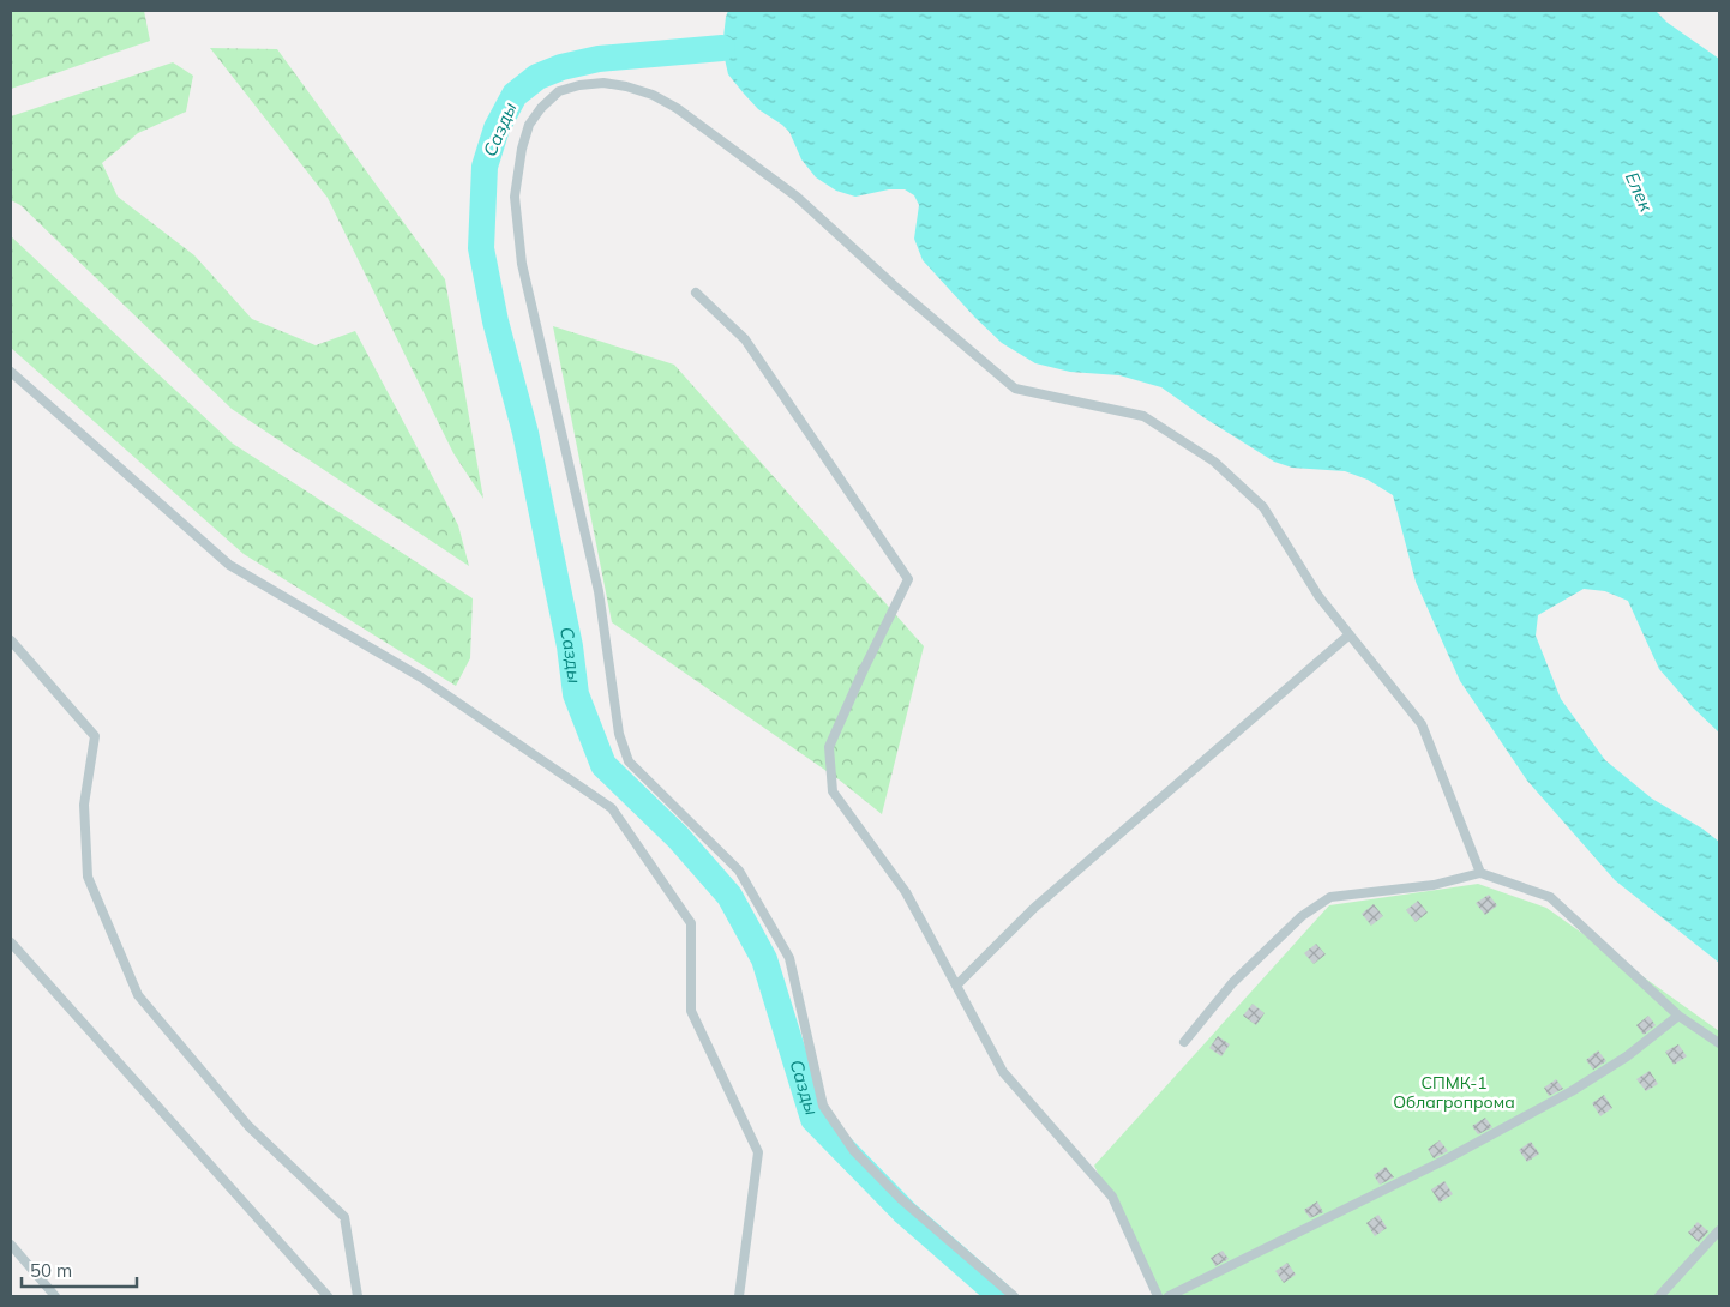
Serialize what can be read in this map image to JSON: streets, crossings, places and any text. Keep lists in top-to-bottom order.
{
  "water": ["Сазды", "Елек"],
  "parks": ["СПМК-1 Облагропрома"],
  "scale_bar": "50 m"
}
